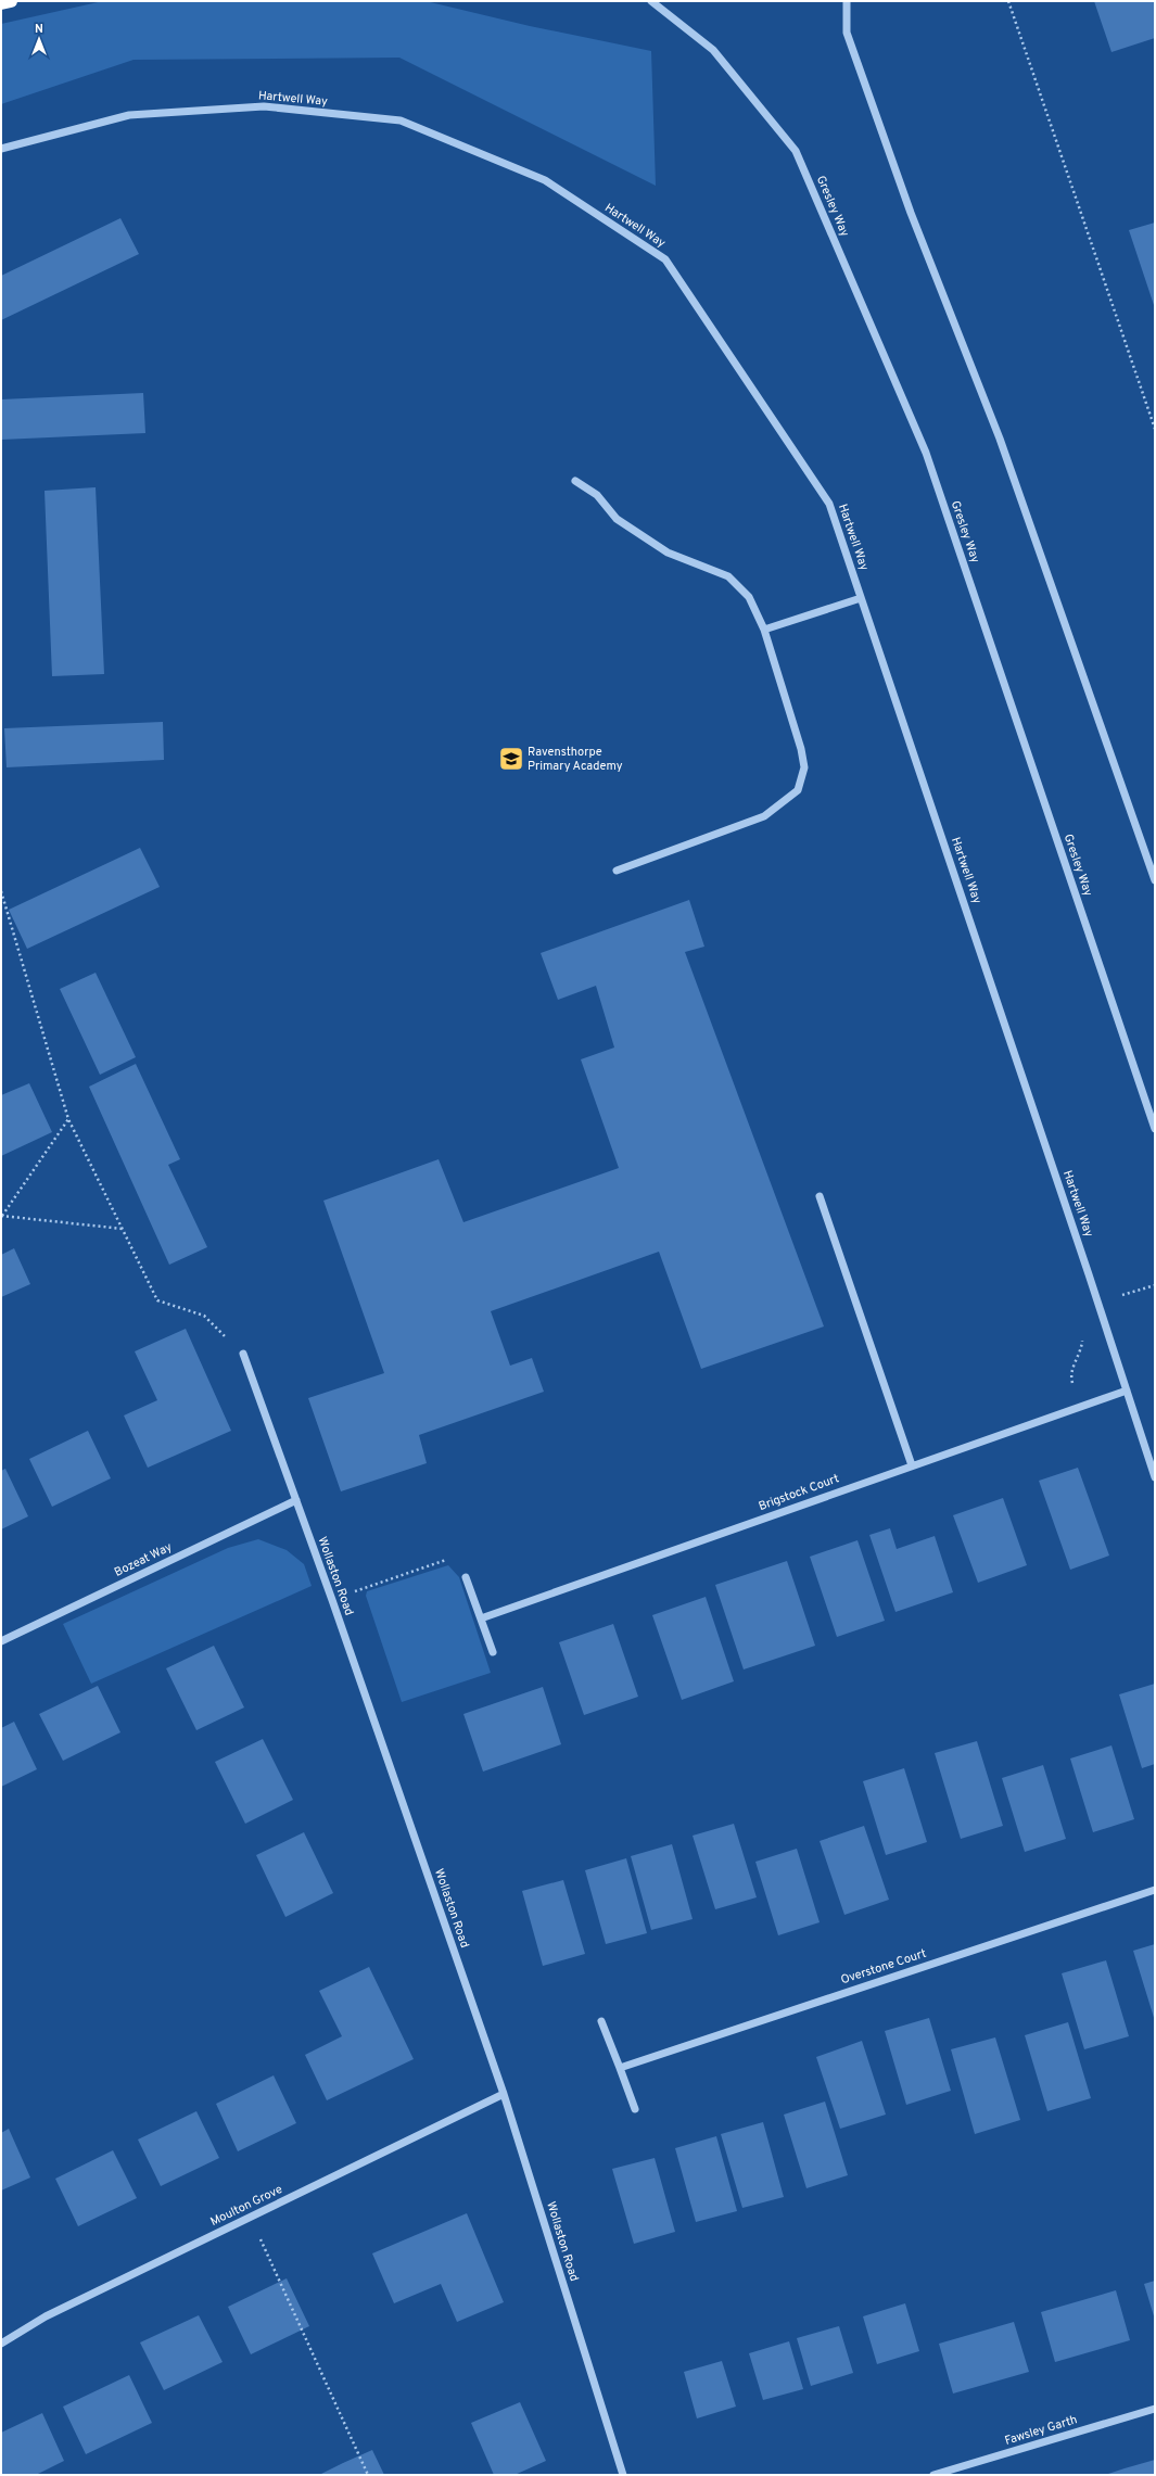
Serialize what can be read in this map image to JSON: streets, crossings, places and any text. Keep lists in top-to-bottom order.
{
  "streets": {
    "street": [
      "Hartwell Way",
      "Gresley Way",
      "Brigstock Court",
      "Bozeat Way",
      "Wollaston Road",
      "Overstone Court",
      "Moulton Grove",
      "Fawsley Garth"
    ]
  },
  "crossings": [
    ["Hartwell Way", "Brigstock Court"],
    ["Bozeat Way", "Wollaston Road"],
    ["Wollaston Road", "Moulton Grove"]
  ],
  "places": {
    "school or university": ["Ravensthorpe Primary Academy"]
  },
  "north": "top"
}
